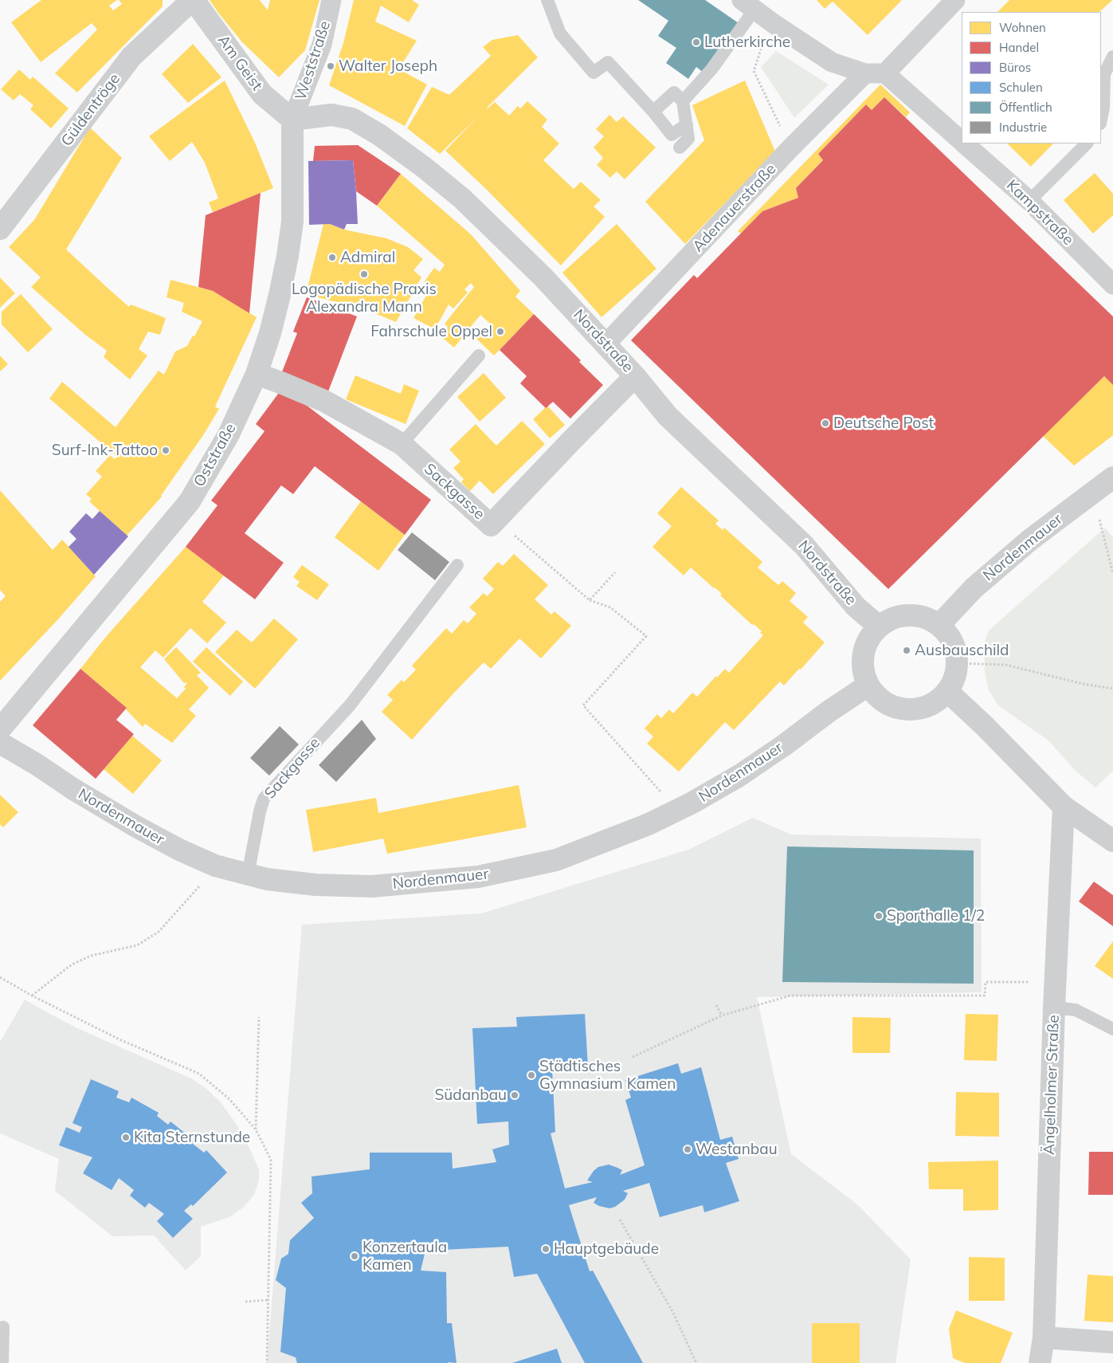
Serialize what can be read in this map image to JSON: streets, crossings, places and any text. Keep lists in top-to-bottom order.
{
  "streets": {
    "street": [
      "Weststraße",
      "Am Geist",
      "Güldentröge",
      "Adenauerstraße",
      "Kampstraße",
      "Nordstraße",
      "Oststraße",
      "Sackgasse",
      "Nordenmauer",
      "Ängelholmer Straße"
    ]
  },
  "crossings": [
    ["Weststraße", "Am Geist"],
    ["Weststraße", "Nordstraße"],
    ["Weststraße", "Oststraße"],
    ["Am Geist", "Güldentröge"],
    ["Am Geist", "Nordstraße"],
    ["Am Geist", "Oststraße"],
    ["Adenauerstraße", "Nordstraße"],
    ["Nordstraße", "Oststraße"],
    ["Nordstraße", "Sackgasse"],
    ["Nordstraße", "Nordenmauer"],
    ["Oststraße", "Sackgasse"],
    ["Sackgasse", "Nordenmauer"]
  ],
  "places": [
    "Lutherkirche",
    "Walter Joseph",
    "Admiral",
    "Logopädische Praxis Alexandra Mann",
    "Fahrschule Oppel",
    "Deutsche Post",
    "Surf-Ink-Tattoo",
    "Ausbauschild",
    "Sporthalle 1/2",
    "Städtisches Gymnasium Kamen",
    "Südanbau",
    "Kita Sternstunde",
    "Westanbau",
    "Hauptgebäude",
    "Konzertaula Kamen"
  ],
  "legend": [
    "Wohnen",
    "Handel",
    "Büros",
    "Schulen",
    "Öffentlich",
    "Industrie"
  ]
}
